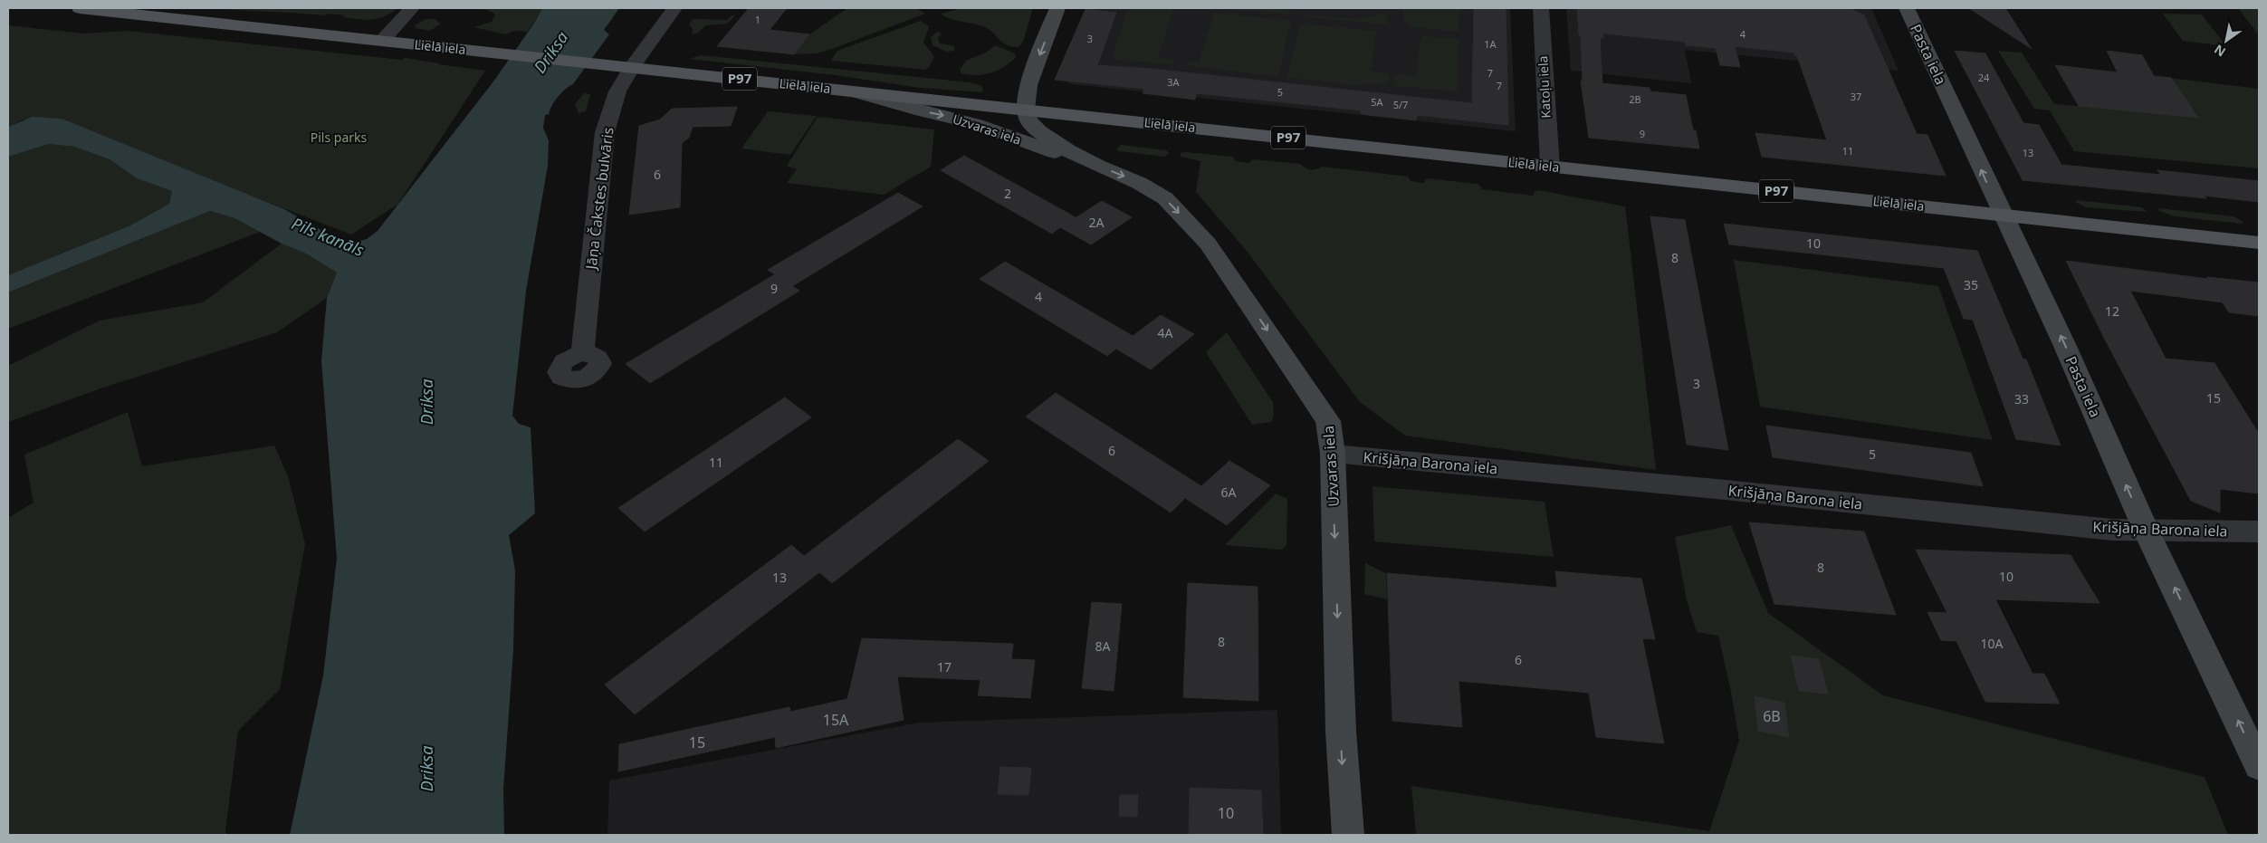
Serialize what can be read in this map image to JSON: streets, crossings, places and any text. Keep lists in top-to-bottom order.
{
  "streets": {
    "main road": [
      "Lielā iela",
      "Pasta iela",
      "P97",
      "Uzvaras iela"
    ],
    "street": ["Katoļu iela", "Jāņa Čakstes bulvāris", "Krišjāņa Barona iela"]
  },
  "crossings": [
    ["Lielā iela", "Pasta iela"],
    ["Lielā iela", "Katoļu iela"],
    ["Lielā iela", "Uzvaras iela"],
    ["Lielā iela", "Jāņa Čakstes bulvāris"],
    ["Pasta iela", "Krišjāņa Barona iela"],
    ["Uzvaras iela", "Krišjāņa Barona iela"]
  ],
  "one_way": ["Pasta iela", "Uzvaras iela"],
  "water": ["Driksa", "Pils kanāls"],
  "parks": ["Pils parks"],
  "house_numbers": [
    "1",
    "4",
    "3",
    "1A",
    "7",
    "24",
    "3A",
    "7",
    "5",
    "37",
    "2B",
    "5A",
    "5/7",
    "9",
    "11",
    "13",
    "6",
    "2",
    "2A",
    "10",
    "8",
    "35",
    "9",
    "4",
    "12",
    "4A",
    "3",
    "15",
    "33",
    "6",
    "5",
    "11",
    "6A",
    "8",
    "10",
    "13",
    "8",
    "10A",
    "8A",
    "6",
    "17",
    "6B",
    "15A",
    "15",
    "10"
  ],
  "north": "bottom left"
}
